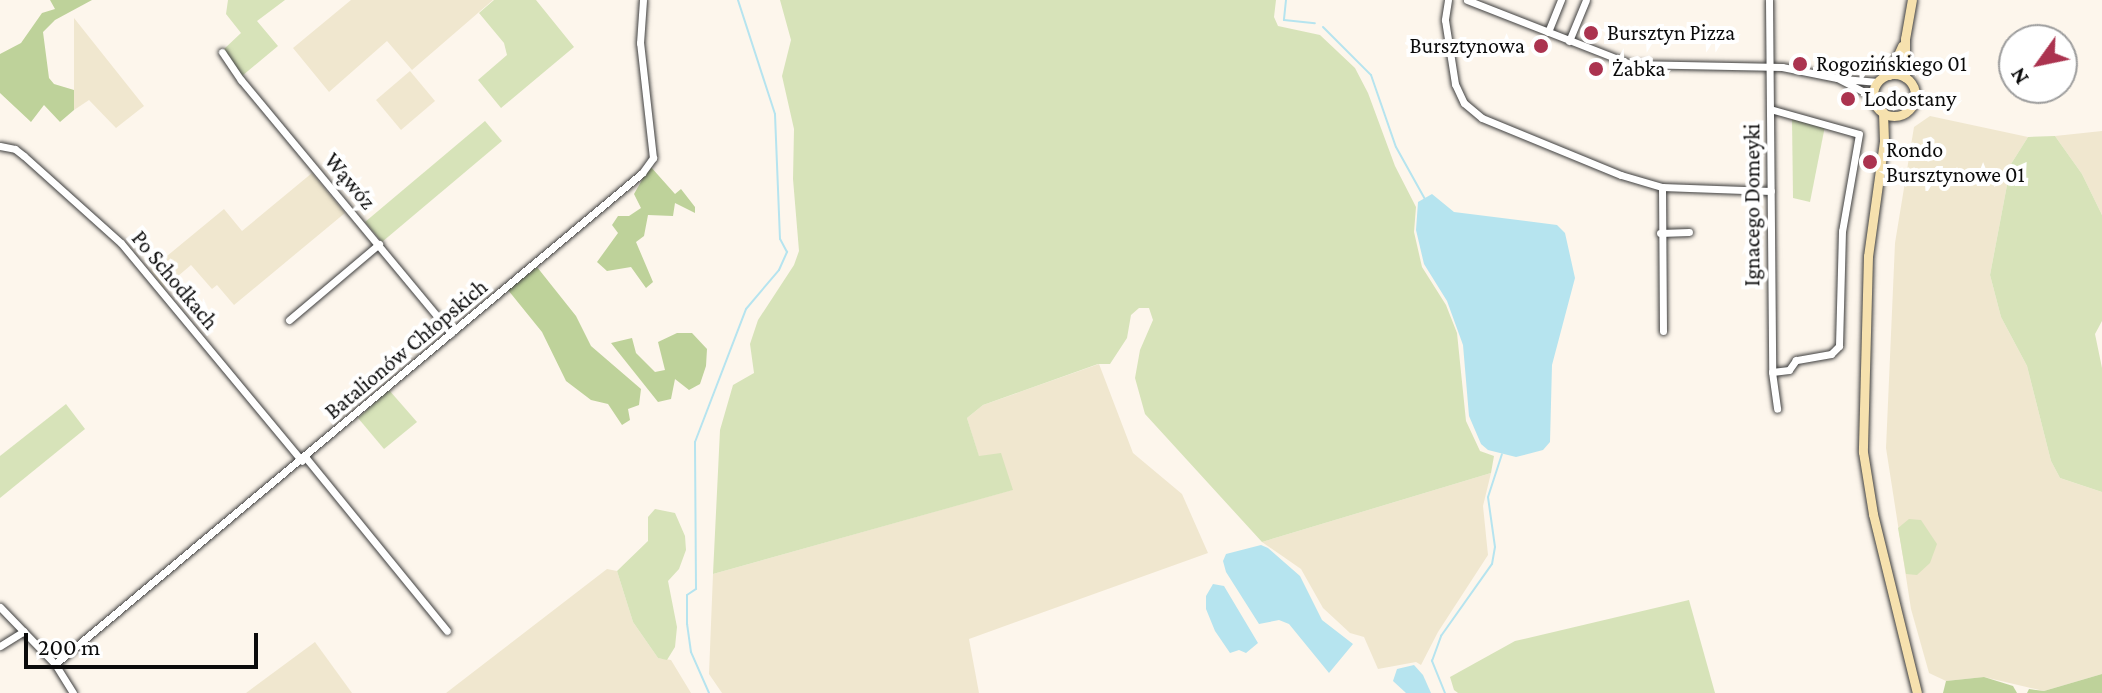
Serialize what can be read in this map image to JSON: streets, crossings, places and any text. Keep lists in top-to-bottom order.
{
  "streets": {
    "street": [
      "Wąwóz",
      "Ignacego Domeyki",
      "Po Schodkach",
      "Batalionów Chłopskich"
    ]
  },
  "crossings": [
    ["Wąwóz", "Batalionów Chłopskich"],
    ["Po Schodkach", "Batalionów Chłopskich"]
  ],
  "places": [
    "Bursztyn Pizza",
    "Bursztynowa",
    "Rogozińskiego 01",
    "Żabka",
    "Lodostany",
    "Rondo Bursztynowe 01"
  ],
  "scale_bar": "200 m",
  "north": "bottom left"
}
